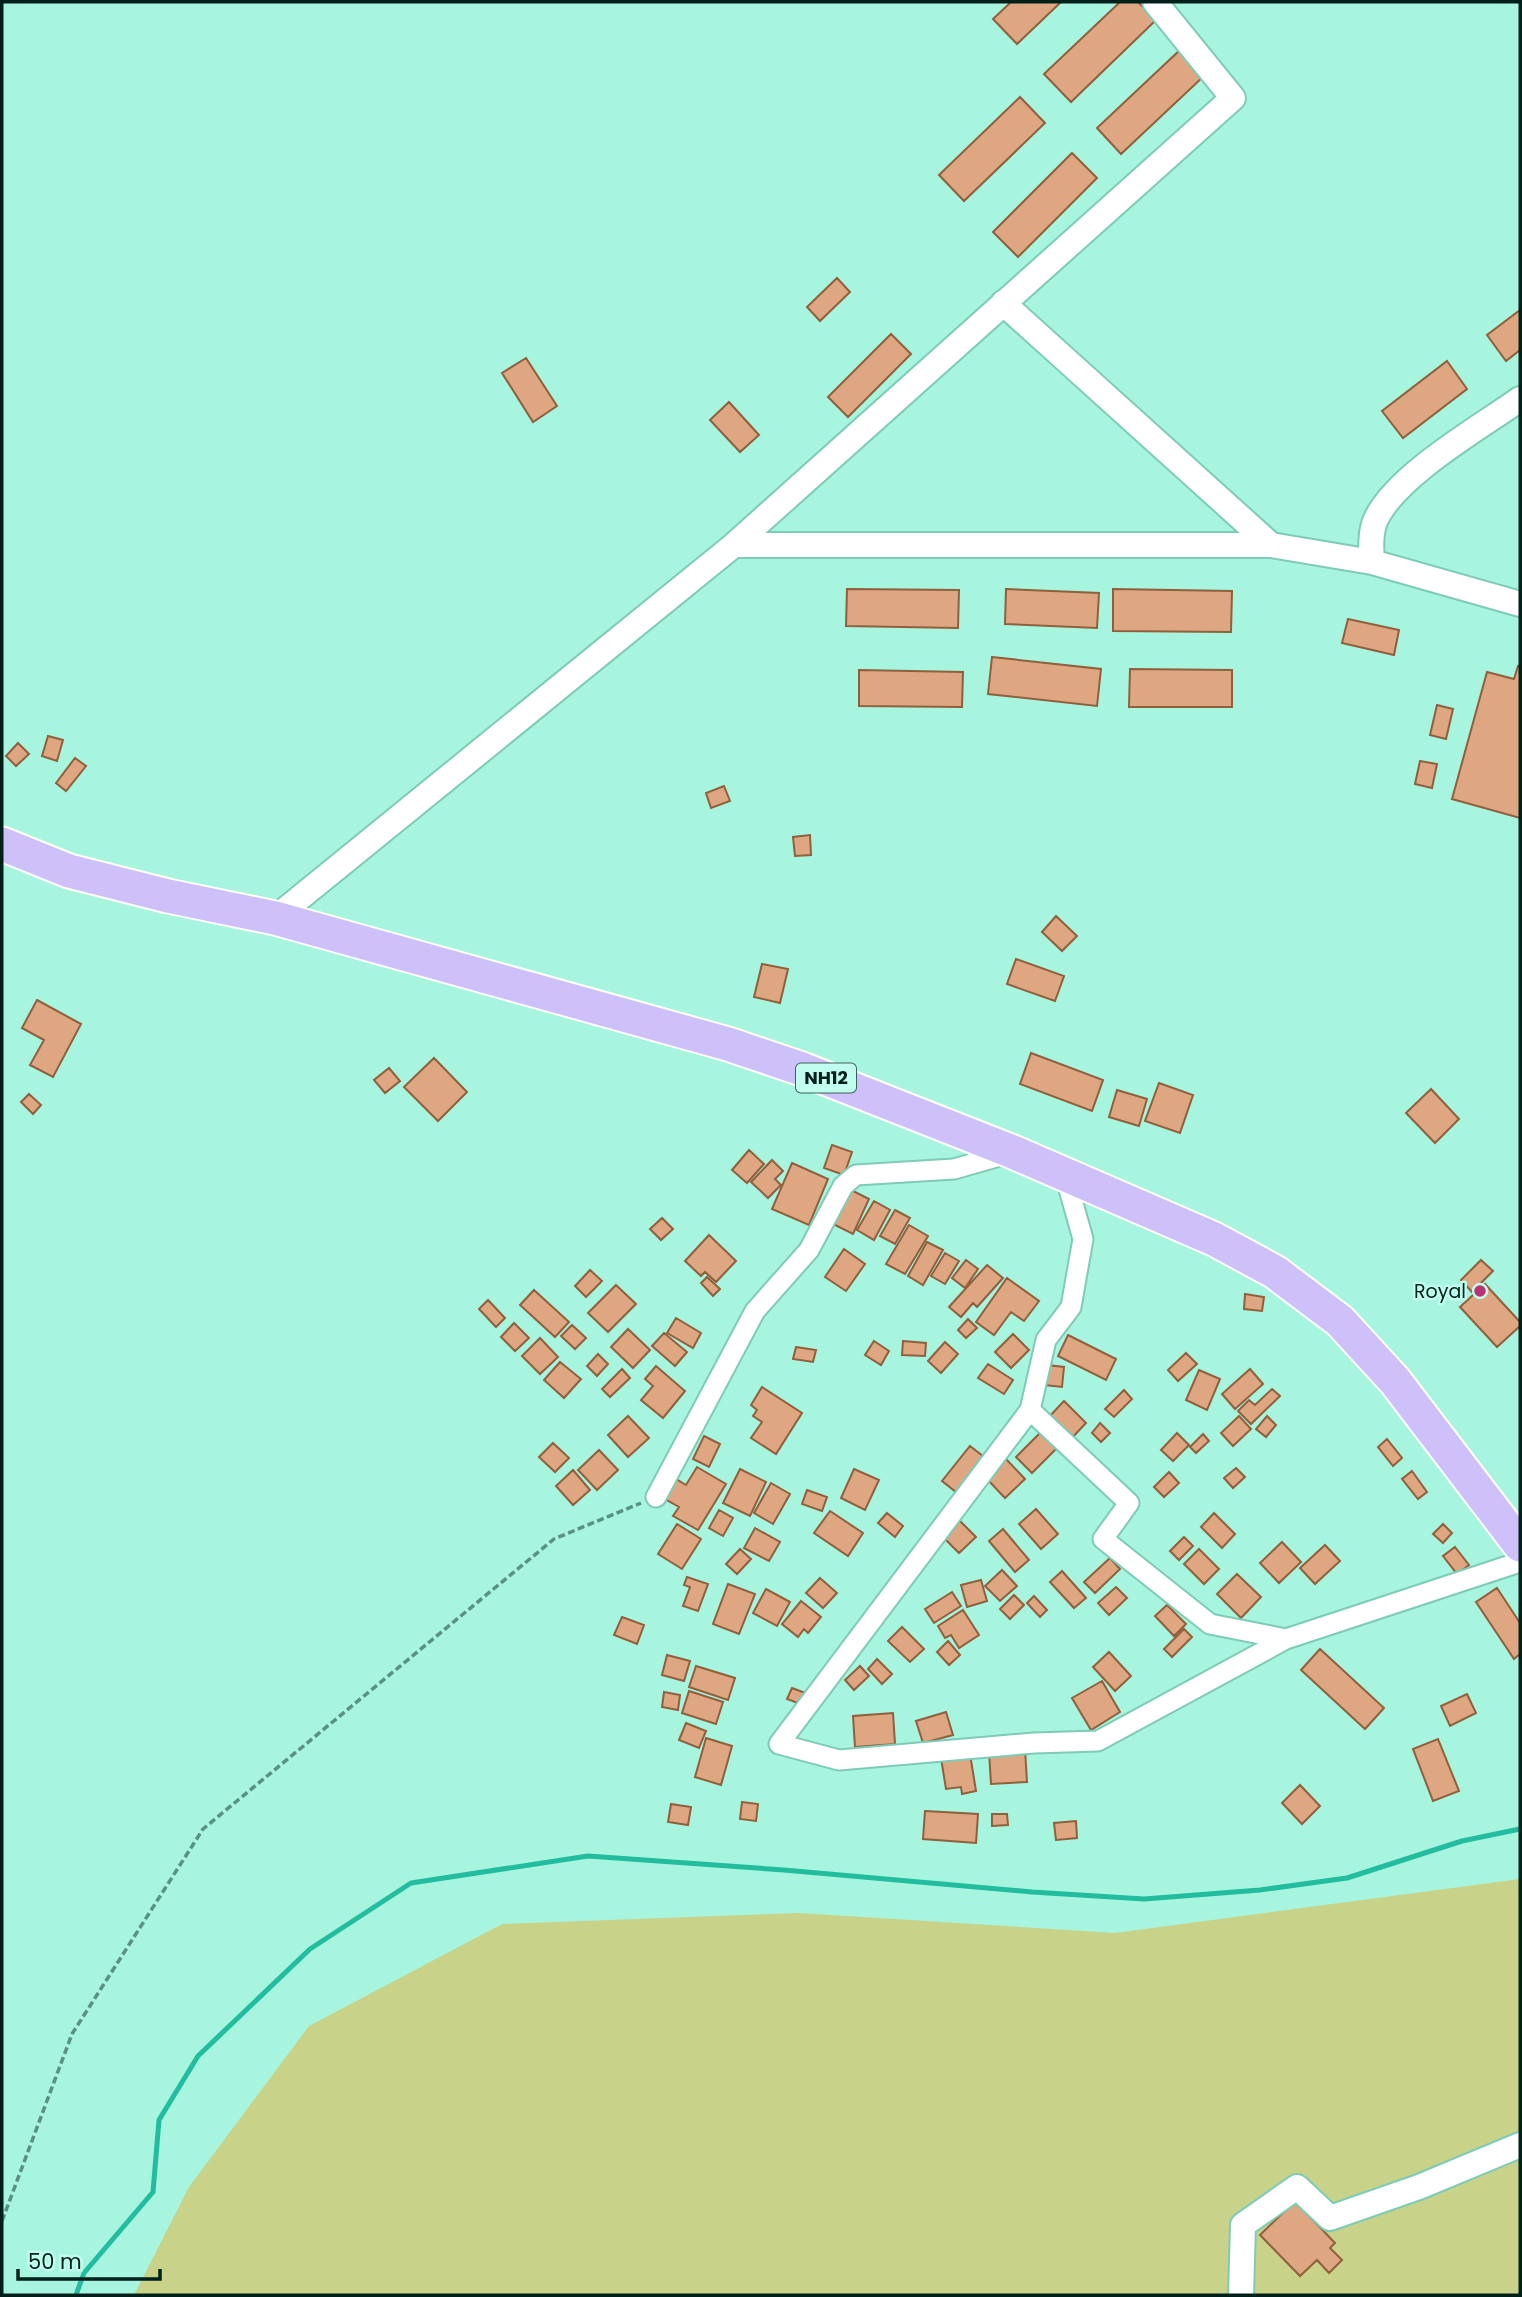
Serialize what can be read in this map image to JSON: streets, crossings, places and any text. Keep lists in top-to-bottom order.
{
  "streets": {
    "highway": ["NH12"]
  },
  "places": ["Royal"],
  "scale_bar": "50 m"
}
